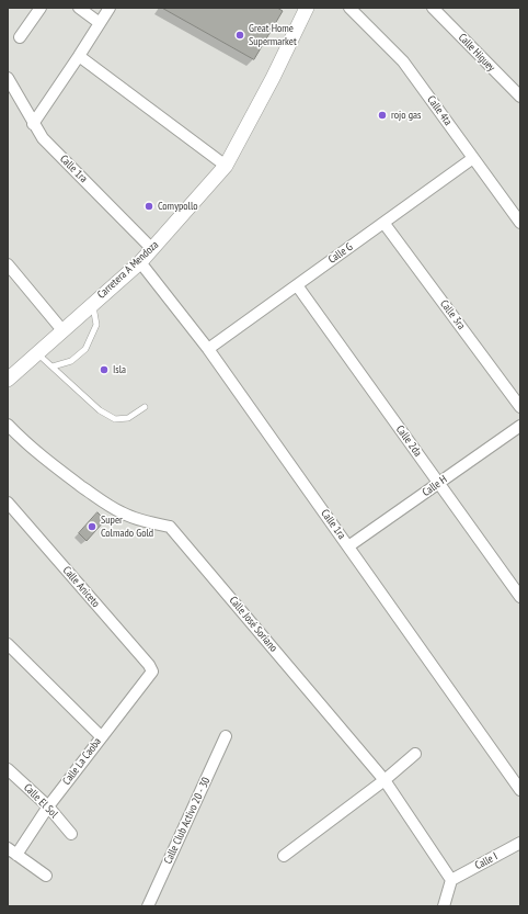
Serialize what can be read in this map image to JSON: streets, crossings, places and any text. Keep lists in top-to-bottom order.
{
  "streets": {
    "street": [
      "Calle Higuey",
      "Calle 4ta",
      "Calle 1ra",
      "Calle G",
      "Carretera A Mendoza",
      "Calle 3ra",
      "Calle 2da",
      "Calle H",
      "Calle Aniceto",
      "Calle José Soriano",
      "Calle La Caoba",
      "Calle El Sol",
      "Calle Club Activo 20 - 30",
      "Calle I"
    ]
  },
  "crossings": [
    ["Calle 4ta", "Calle G"],
    ["Calle 1ra", "Calle G"],
    ["Calle 1ra", "Carretera A Mendoza"],
    ["Calle 1ra", "Calle H"],
    ["Calle G", "Calle 3ra"],
    ["Calle G", "Calle 2da"],
    ["Calle 2da", "Calle H"],
    ["Calle Aniceto", "Calle La Caoba"],
    ["Calle José Soriano", "Calle I"],
    ["Calle La Caoba", "Calle El Sol"]
  ],
  "places": [
    "Great Home Supermarket",
    "rojo gas",
    "Comypollo",
    "Isla",
    "Super Colmado Gold"
  ]
}
